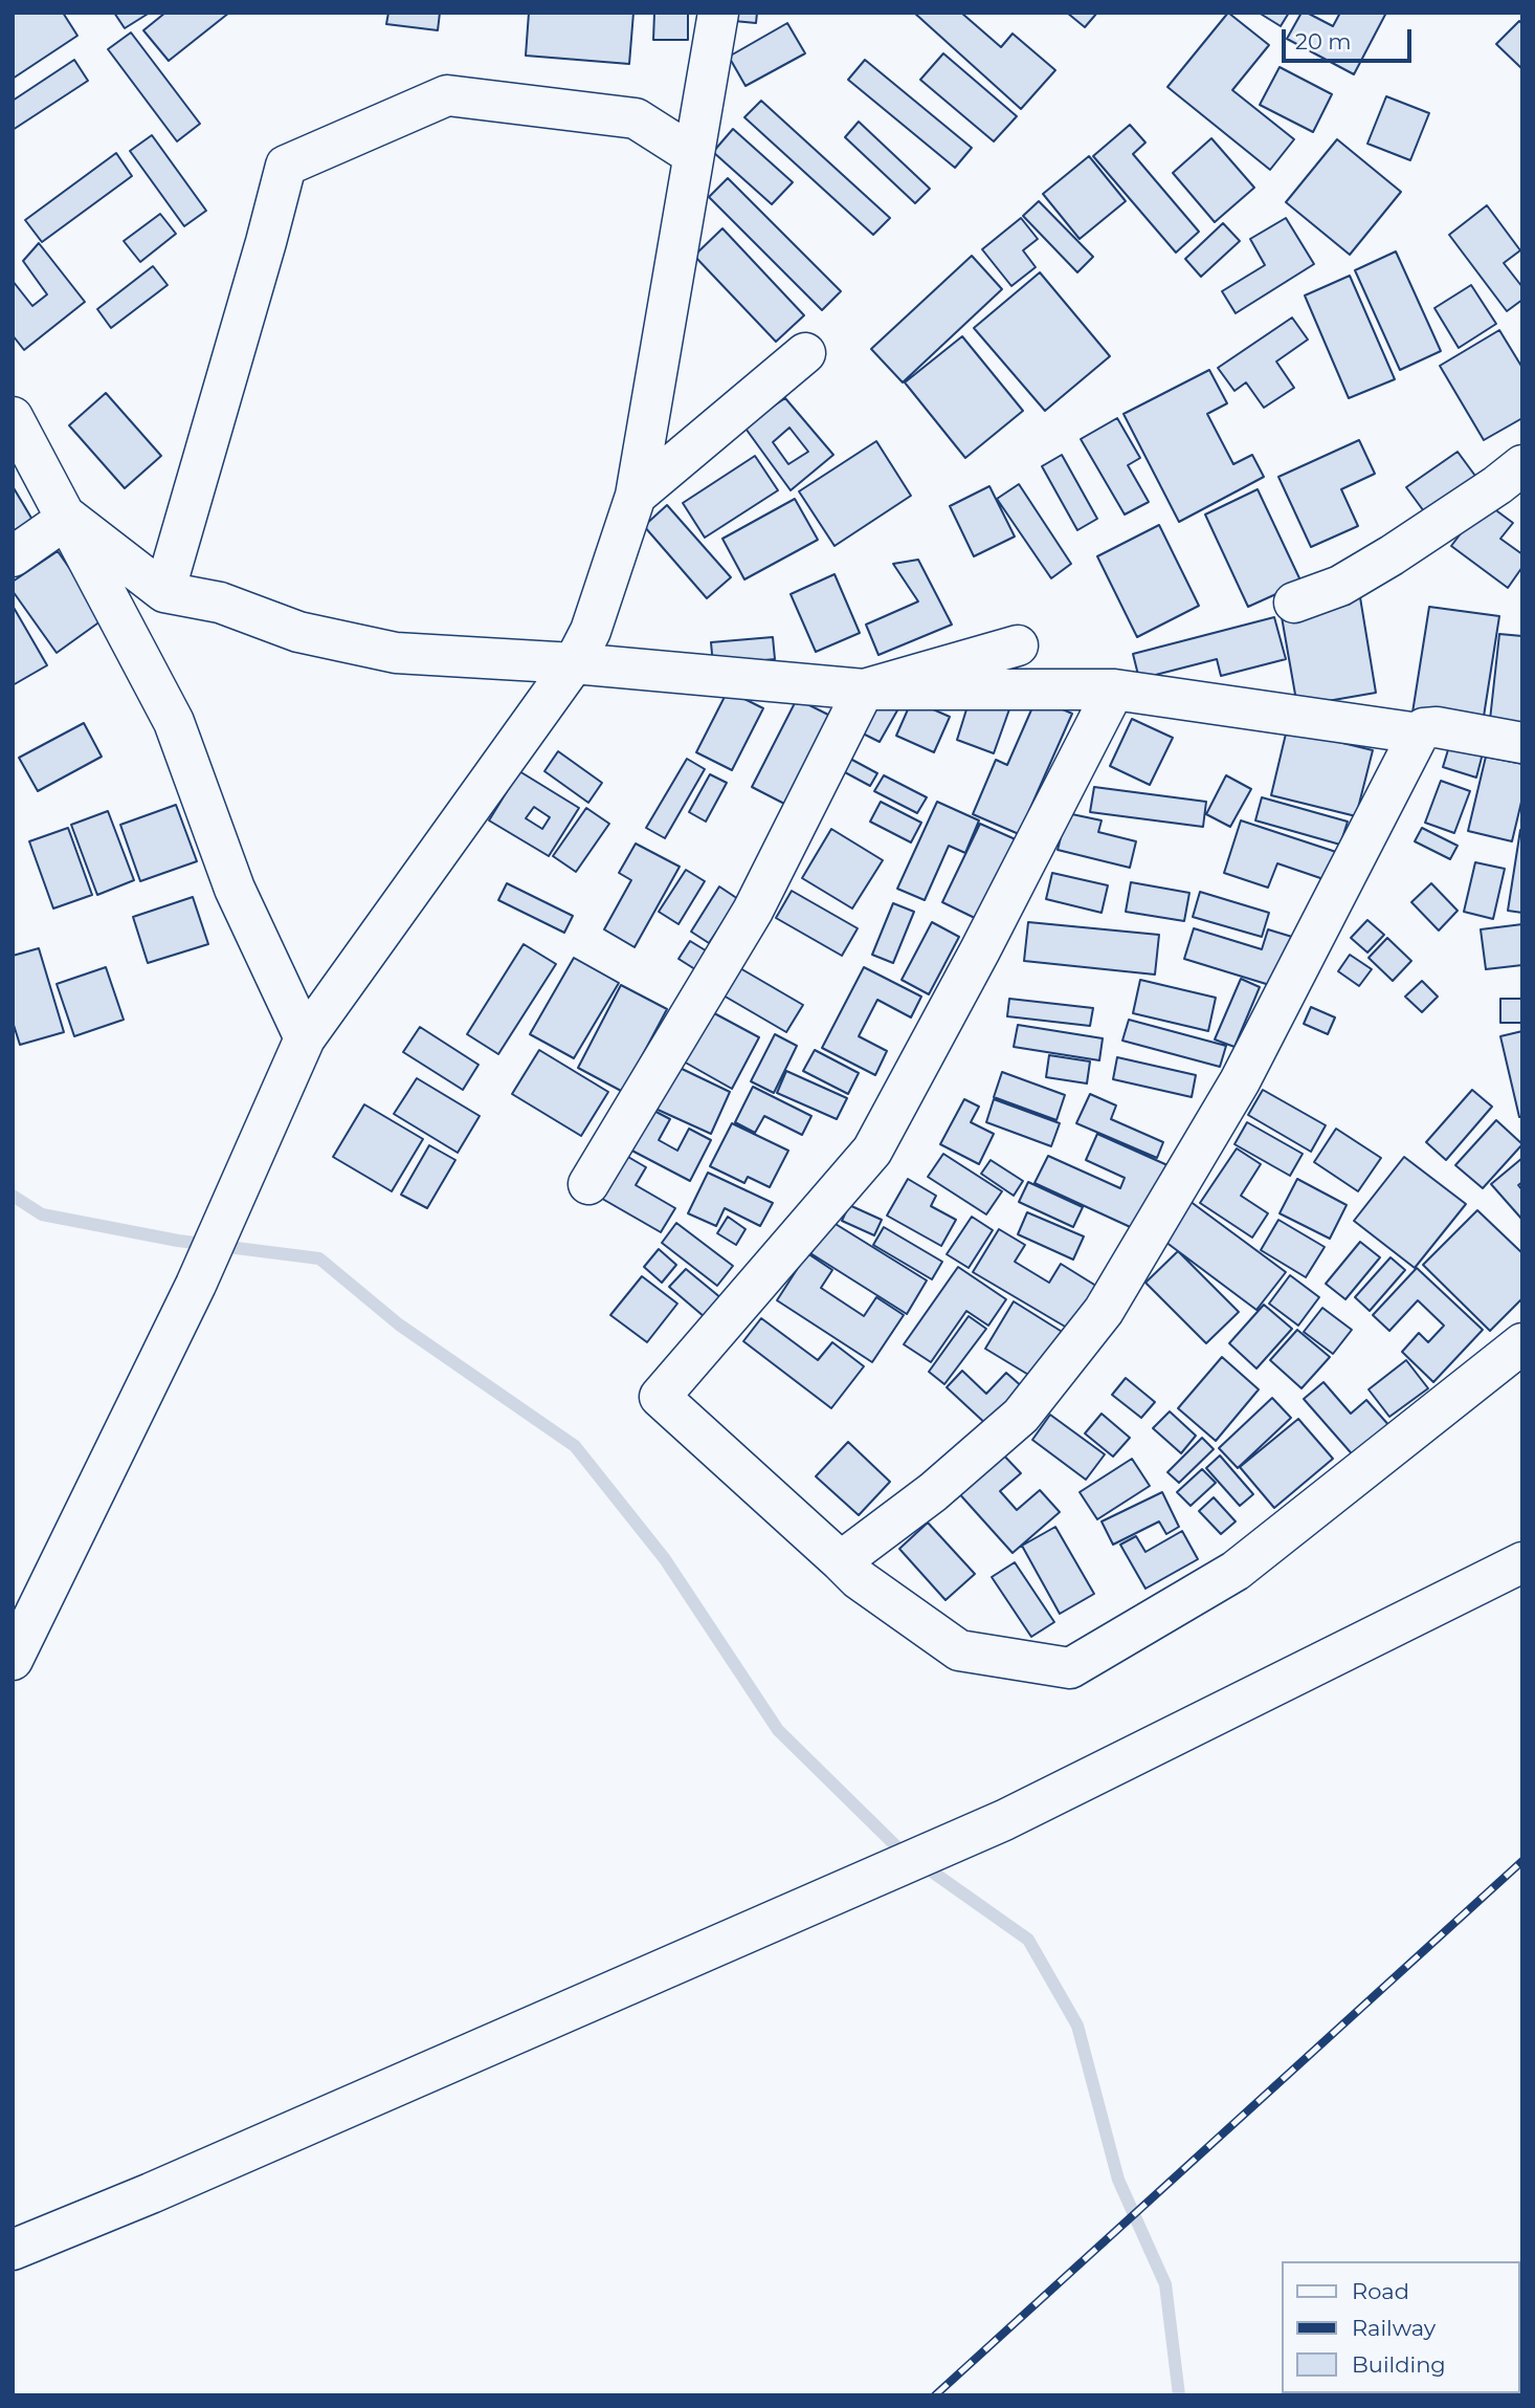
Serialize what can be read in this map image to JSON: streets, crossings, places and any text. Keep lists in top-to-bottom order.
{
  "legend": ["Road", "Railway", "Building"],
  "scale_bar": "20 m"
}
